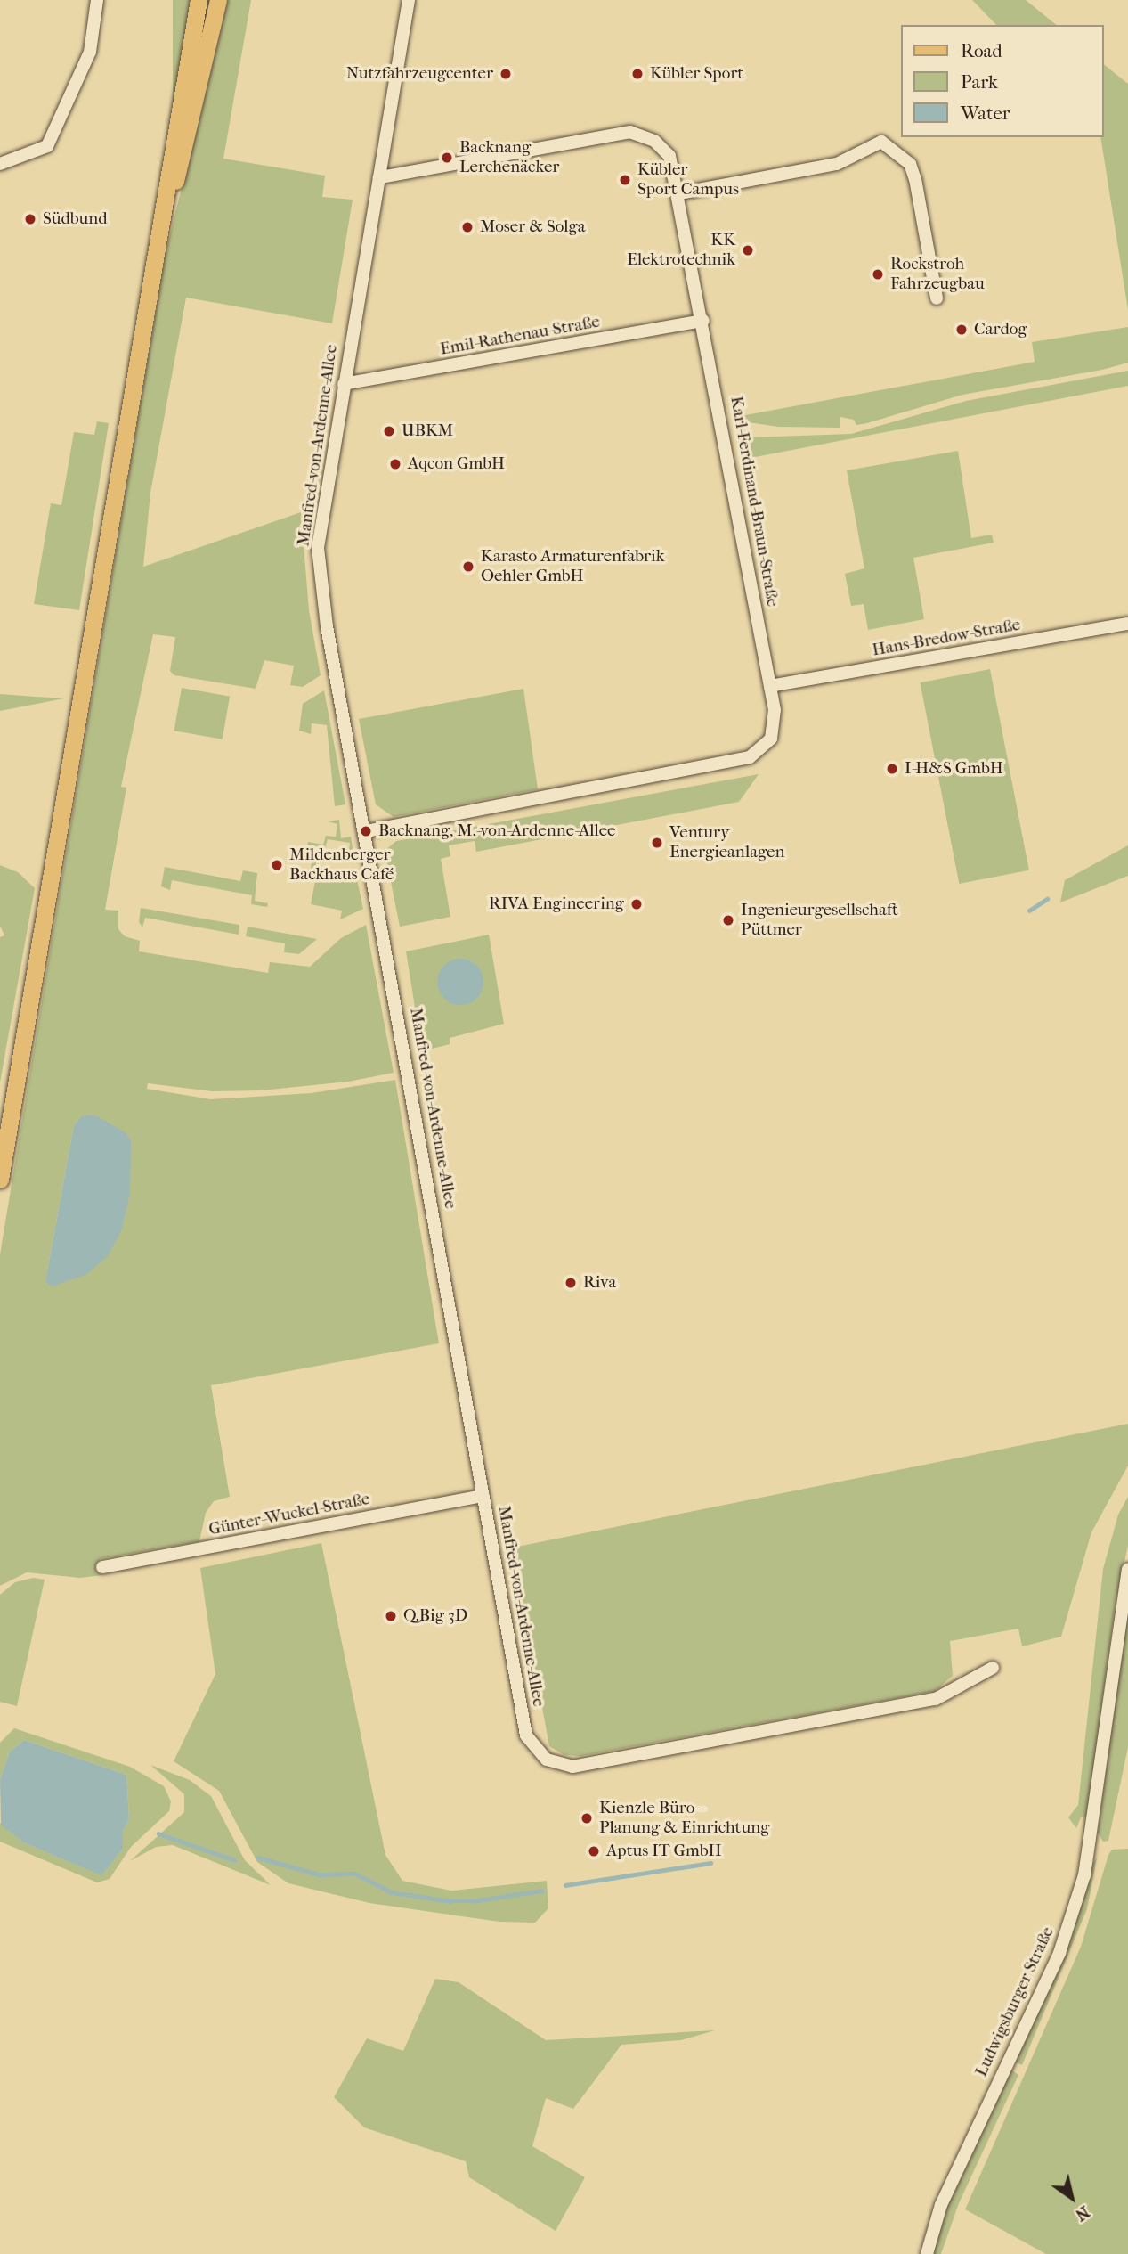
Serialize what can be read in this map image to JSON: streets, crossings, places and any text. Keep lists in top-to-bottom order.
{
  "streets": {
    "street": [
      "Emil-Rathenau-Straße",
      "Manfred-von-Ardenne-Allee",
      "Karl-Ferdinand-Braun-Straße",
      "Hans-Bredow-Straße",
      "Günter-Wuckel-Straße",
      "Ludwigsburger Straße"
    ]
  },
  "crossings": [
    ["Emil-Rathenau-Straße", "Manfred-von-Ardenne-Allee"],
    ["Emil-Rathenau-Straße", "Karl-Ferdinand-Braun-Straße"],
    ["Manfred-von-Ardenne-Allee", "Karl-Ferdinand-Braun-Straße"],
    ["Manfred-von-Ardenne-Allee", "Günter-Wuckel-Straße"],
    ["Karl-Ferdinand-Braun-Straße", "Hans-Bredow-Straße"]
  ],
  "places": [
    "Nutzfahrzeugcenter",
    "Kübler Sport",
    "Backnang Lerchenäcker",
    "Kübler Sport Campus",
    "Südbund",
    "Moser & Solga",
    "KK Elektrotechnik",
    "Rockstroh Fahrzeugbau",
    "Cardog",
    "UBKM",
    "Aqcon GmbH",
    "Karasto Armaturenfabrik Oehler GmbH",
    "I-H&S GmbH",
    "Backnang, M.-von-Ardenne-Allee",
    "Ventury Energieanlagen",
    "Mildenberger Backhaus Café",
    "RIVA Engineering",
    "Ingenieurgesellschaft Püttmer",
    "Riva",
    "Q.Big 3D",
    "Kienzle Büro - Planung & Einrichtung",
    "Aptus IT GmbH"
  ],
  "legend": ["Road", "Park", "Water"],
  "north": "bottom right"
}
